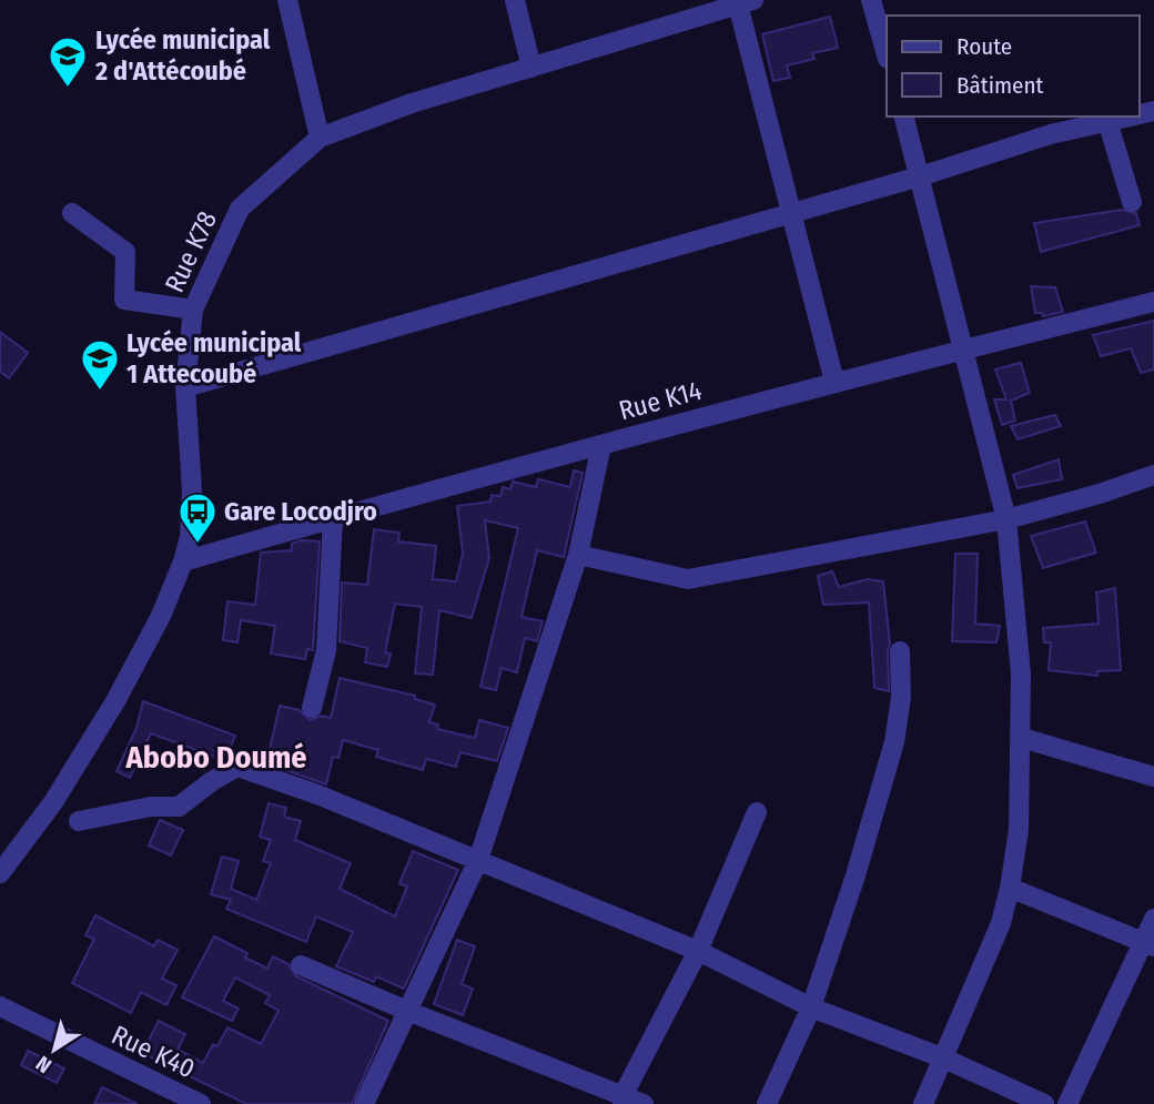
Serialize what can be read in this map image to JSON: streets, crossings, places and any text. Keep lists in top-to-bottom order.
{
  "streets": {
    "street": ["Rue K78", "Rue K14", "Rue K40"]
  },
  "crossings": [
    ["Rue K78", "Rue K14"]
  ],
  "districts": ["Abobo Doumé"],
  "places": {
    "school or university": ["Lycée municipal 2 d'Attécoubé", "Lycée municipal 1 Attecoubé"],
    "bus stop": ["Gare Locodjro"]
  },
  "legend": ["Route", "Bâtiment"],
  "north": "bottom left"
}
